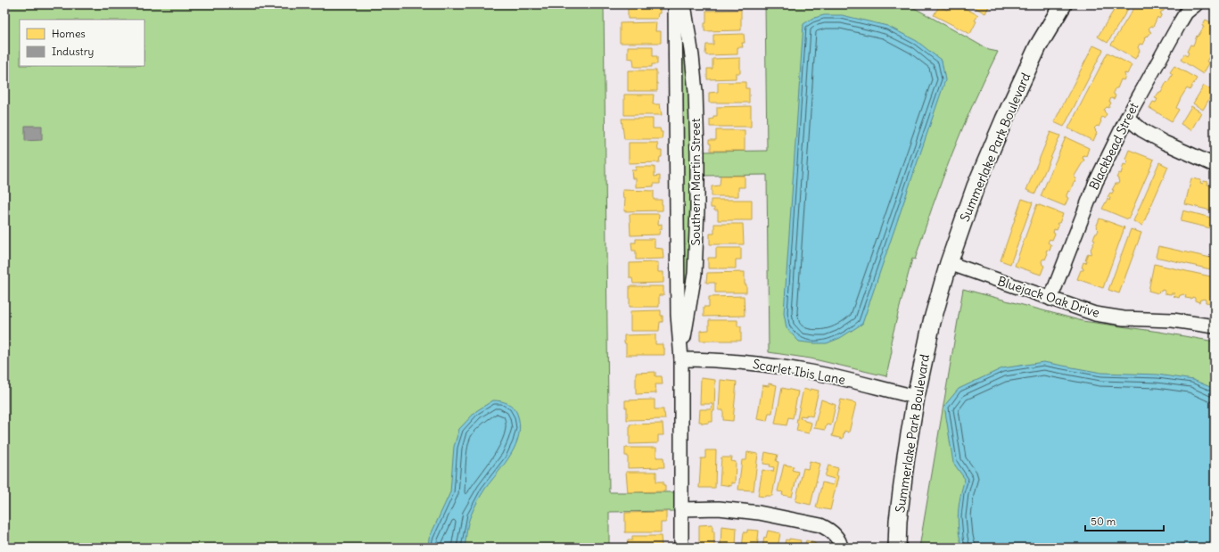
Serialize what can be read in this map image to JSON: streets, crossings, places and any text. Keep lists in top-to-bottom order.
{
  "streets": {
    "main road": ["Summerlake Park Boulevard"],
    "street": [
      "Blackbead Street",
      "Southern Martin Street",
      "Bluejack Oak Drive",
      "Scarlet Ibis Lane"
    ]
  },
  "crossings": [
    ["Blackbead Street", "Bluejack Oak Drive"],
    ["Summerlake Park Boulevard", "Bluejack Oak Drive"],
    ["Summerlake Park Boulevard", "Scarlet Ibis Lane"],
    ["Southern Martin Street", "Scarlet Ibis Lane"]
  ],
  "legend": ["Homes", "Industry"],
  "scale_bar": "50 m"
}
